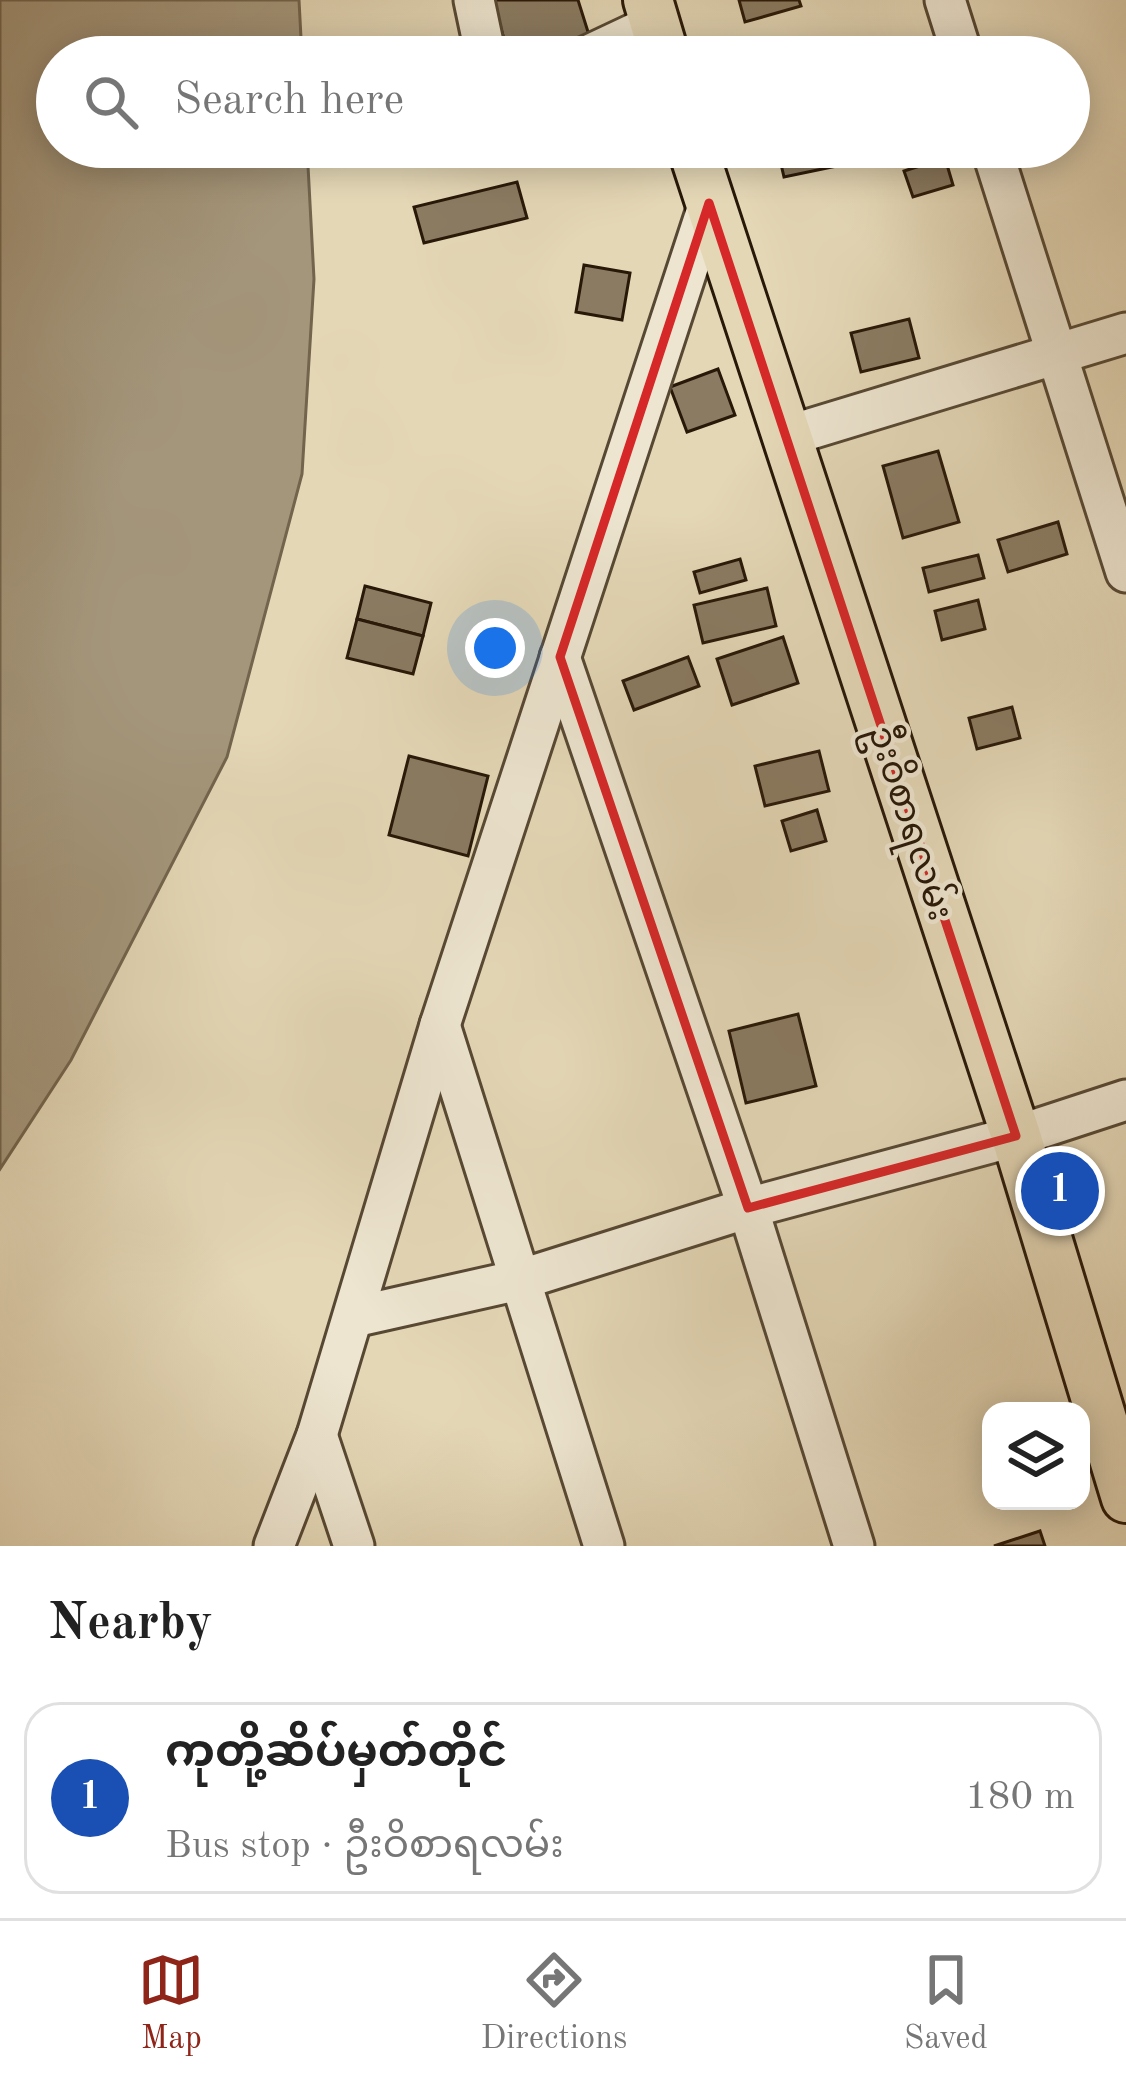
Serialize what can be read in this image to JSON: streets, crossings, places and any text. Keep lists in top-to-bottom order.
{
  "streets": {
    "main road": ["ဦးဝိစာရလမ်း"]
  },
  "page": {
    "search": "Search here",
    "pins": "1",
    "heading": "Nearby",
    "list": [
      {
        "mark": "1",
        "name": "ကုတို့ဆိပ်မှတ်တိုင်",
        "note": "Bus stop · ဦးဝိစာရလမ်း",
        "value": "180 m"
      }
    ],
    "nav": ["Map", "Directions", "Saved"]
  }
}
